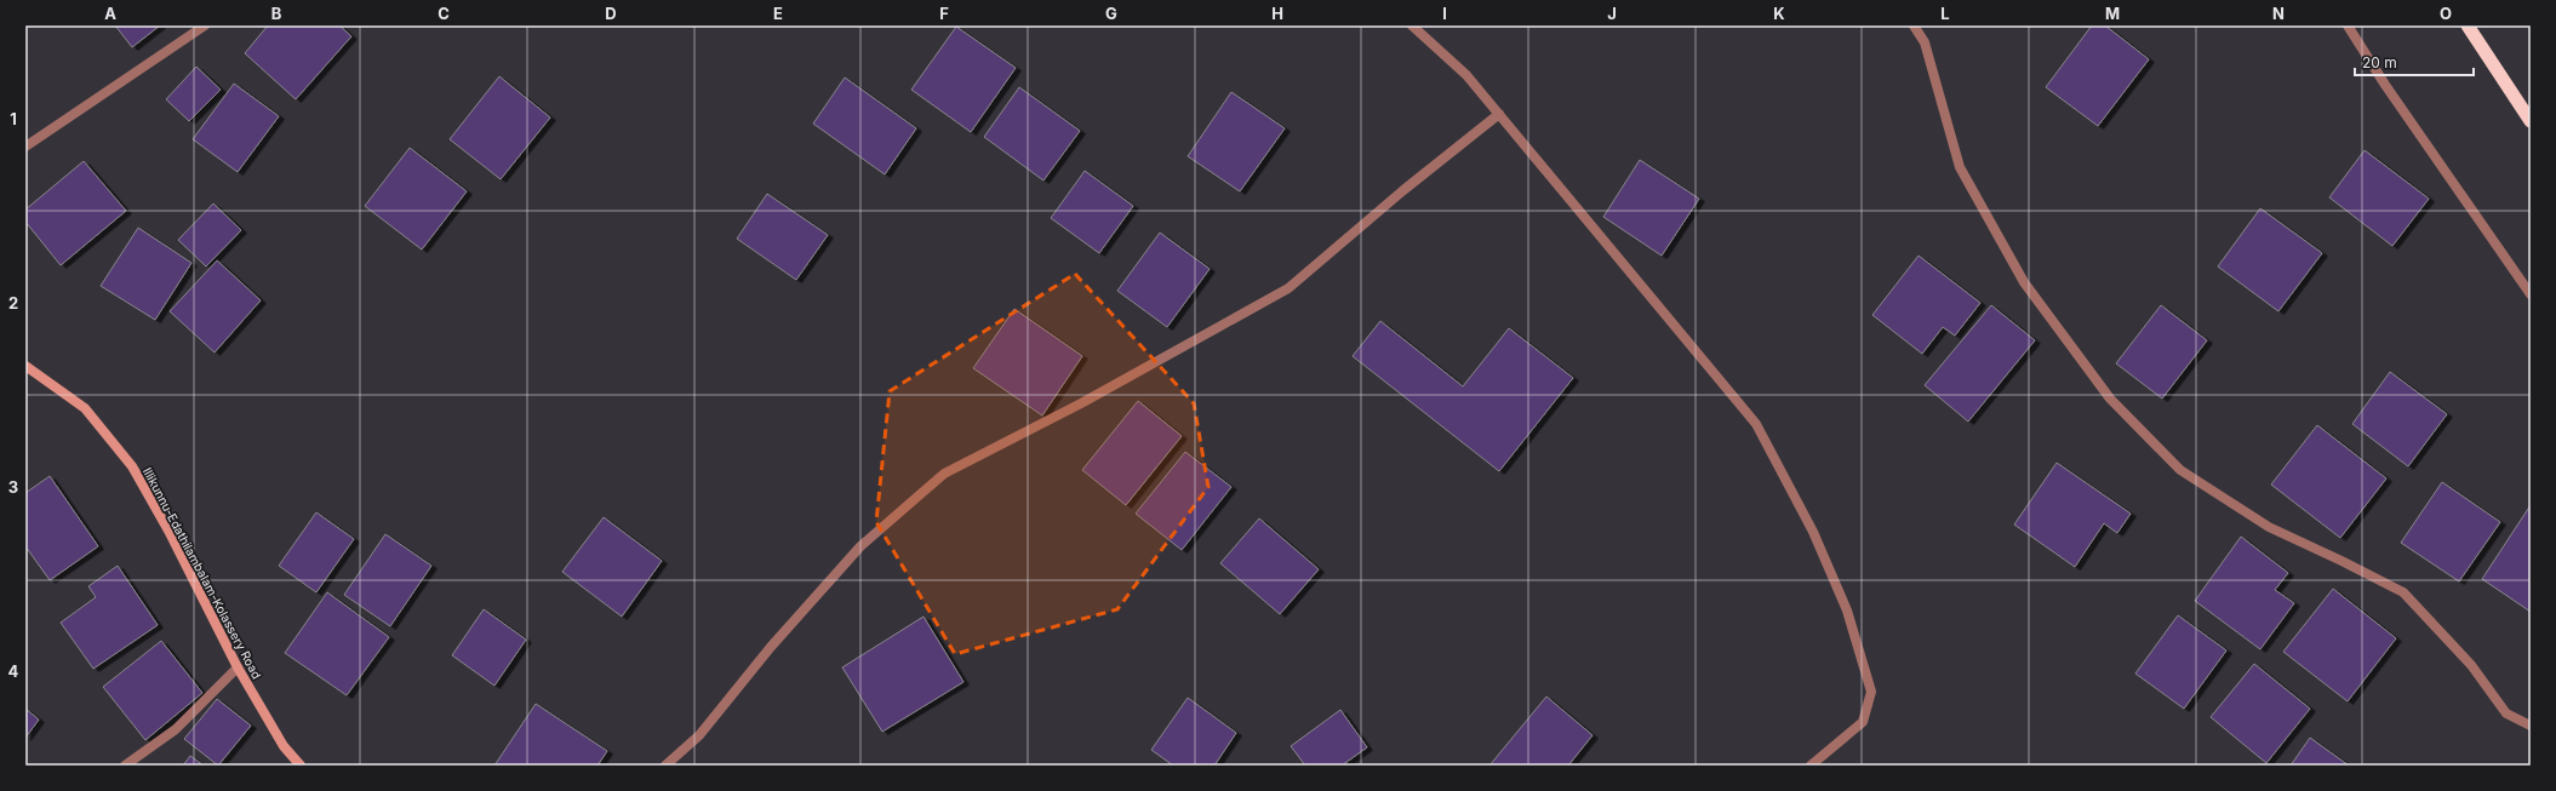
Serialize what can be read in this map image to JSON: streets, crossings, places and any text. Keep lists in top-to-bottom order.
{
  "streets": {
    "main road": ["Illikunnu-Edathilambalam-Kolassery Road"]
  },
  "scale_bar": "20 m",
  "grid": {
    "columns": [
      "A",
      "B",
      "C",
      "D",
      "E",
      "F",
      "G",
      "H",
      "I",
      "J",
      "K",
      "L",
      "M",
      "N",
      "O"
    ],
    "rows": [
      "1",
      "2",
      "3",
      "4"
    ]
  }
}
